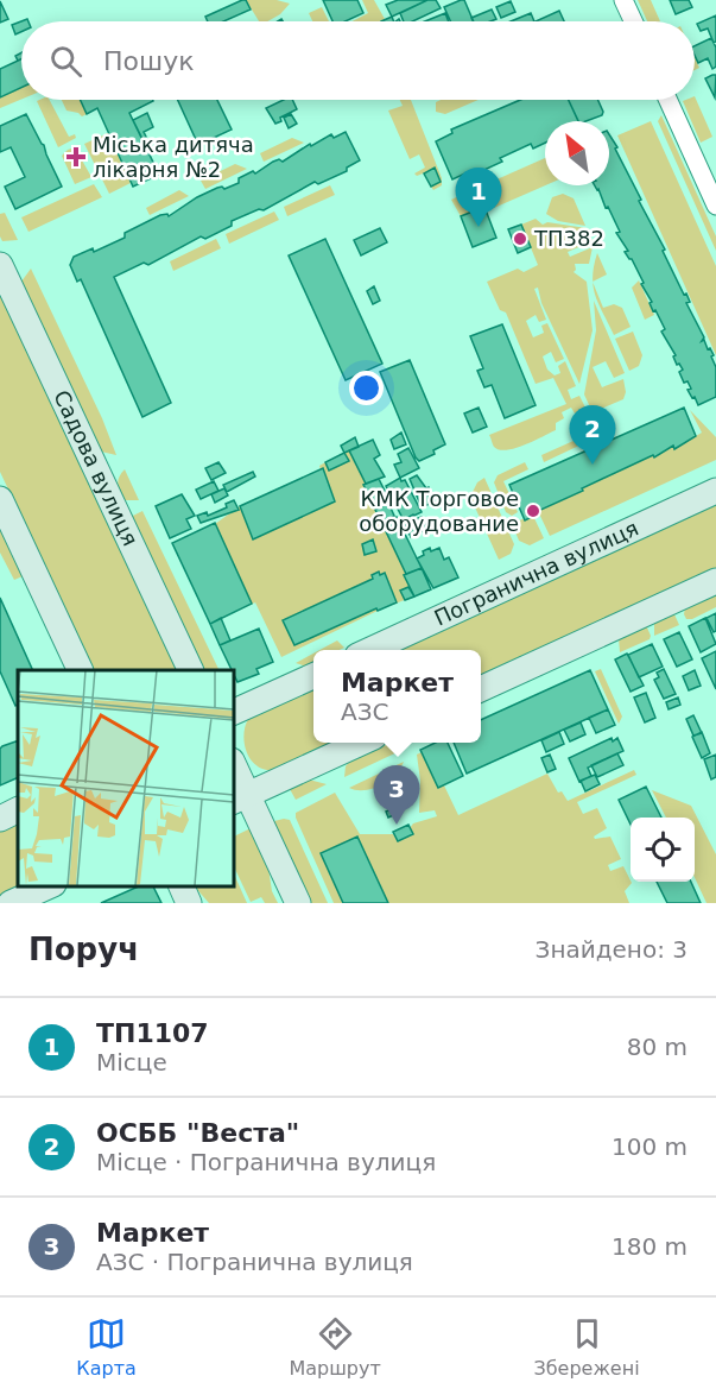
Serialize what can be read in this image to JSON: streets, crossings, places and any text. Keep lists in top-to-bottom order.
{
  "streets": {
    "main road": ["Садова вулиця", "Погранична вулиця"]
  },
  "places": {
    "health": ["Міська дитяча лікарня №2"],
    "other": ["ТП382", "КМК Торговое оборудование"]
  },
  "north": "top left",
  "page": {
    "search": "Пошук",
    "pins": ["1", "2", "3"],
    "popup": ["Маркет", "АЗС"],
    "heading": ["Поруч", "Знайдено: 3"],
    "list": [
      {
        "mark": "1",
        "name": "ТП1107",
        "note": "Місце",
        "value": "80 m"
      },
      {
        "mark": "2",
        "name": "ОСББ \"Веста\"",
        "note": "Місце · Погранична вулиця",
        "value": "100 m"
      },
      {
        "mark": "3",
        "name": "Маркет",
        "note": "АЗС · Погранична вулиця",
        "value": "180 m"
      }
    ],
    "nav": ["Карта", "Маршрут", "Збережені"]
  }
}
